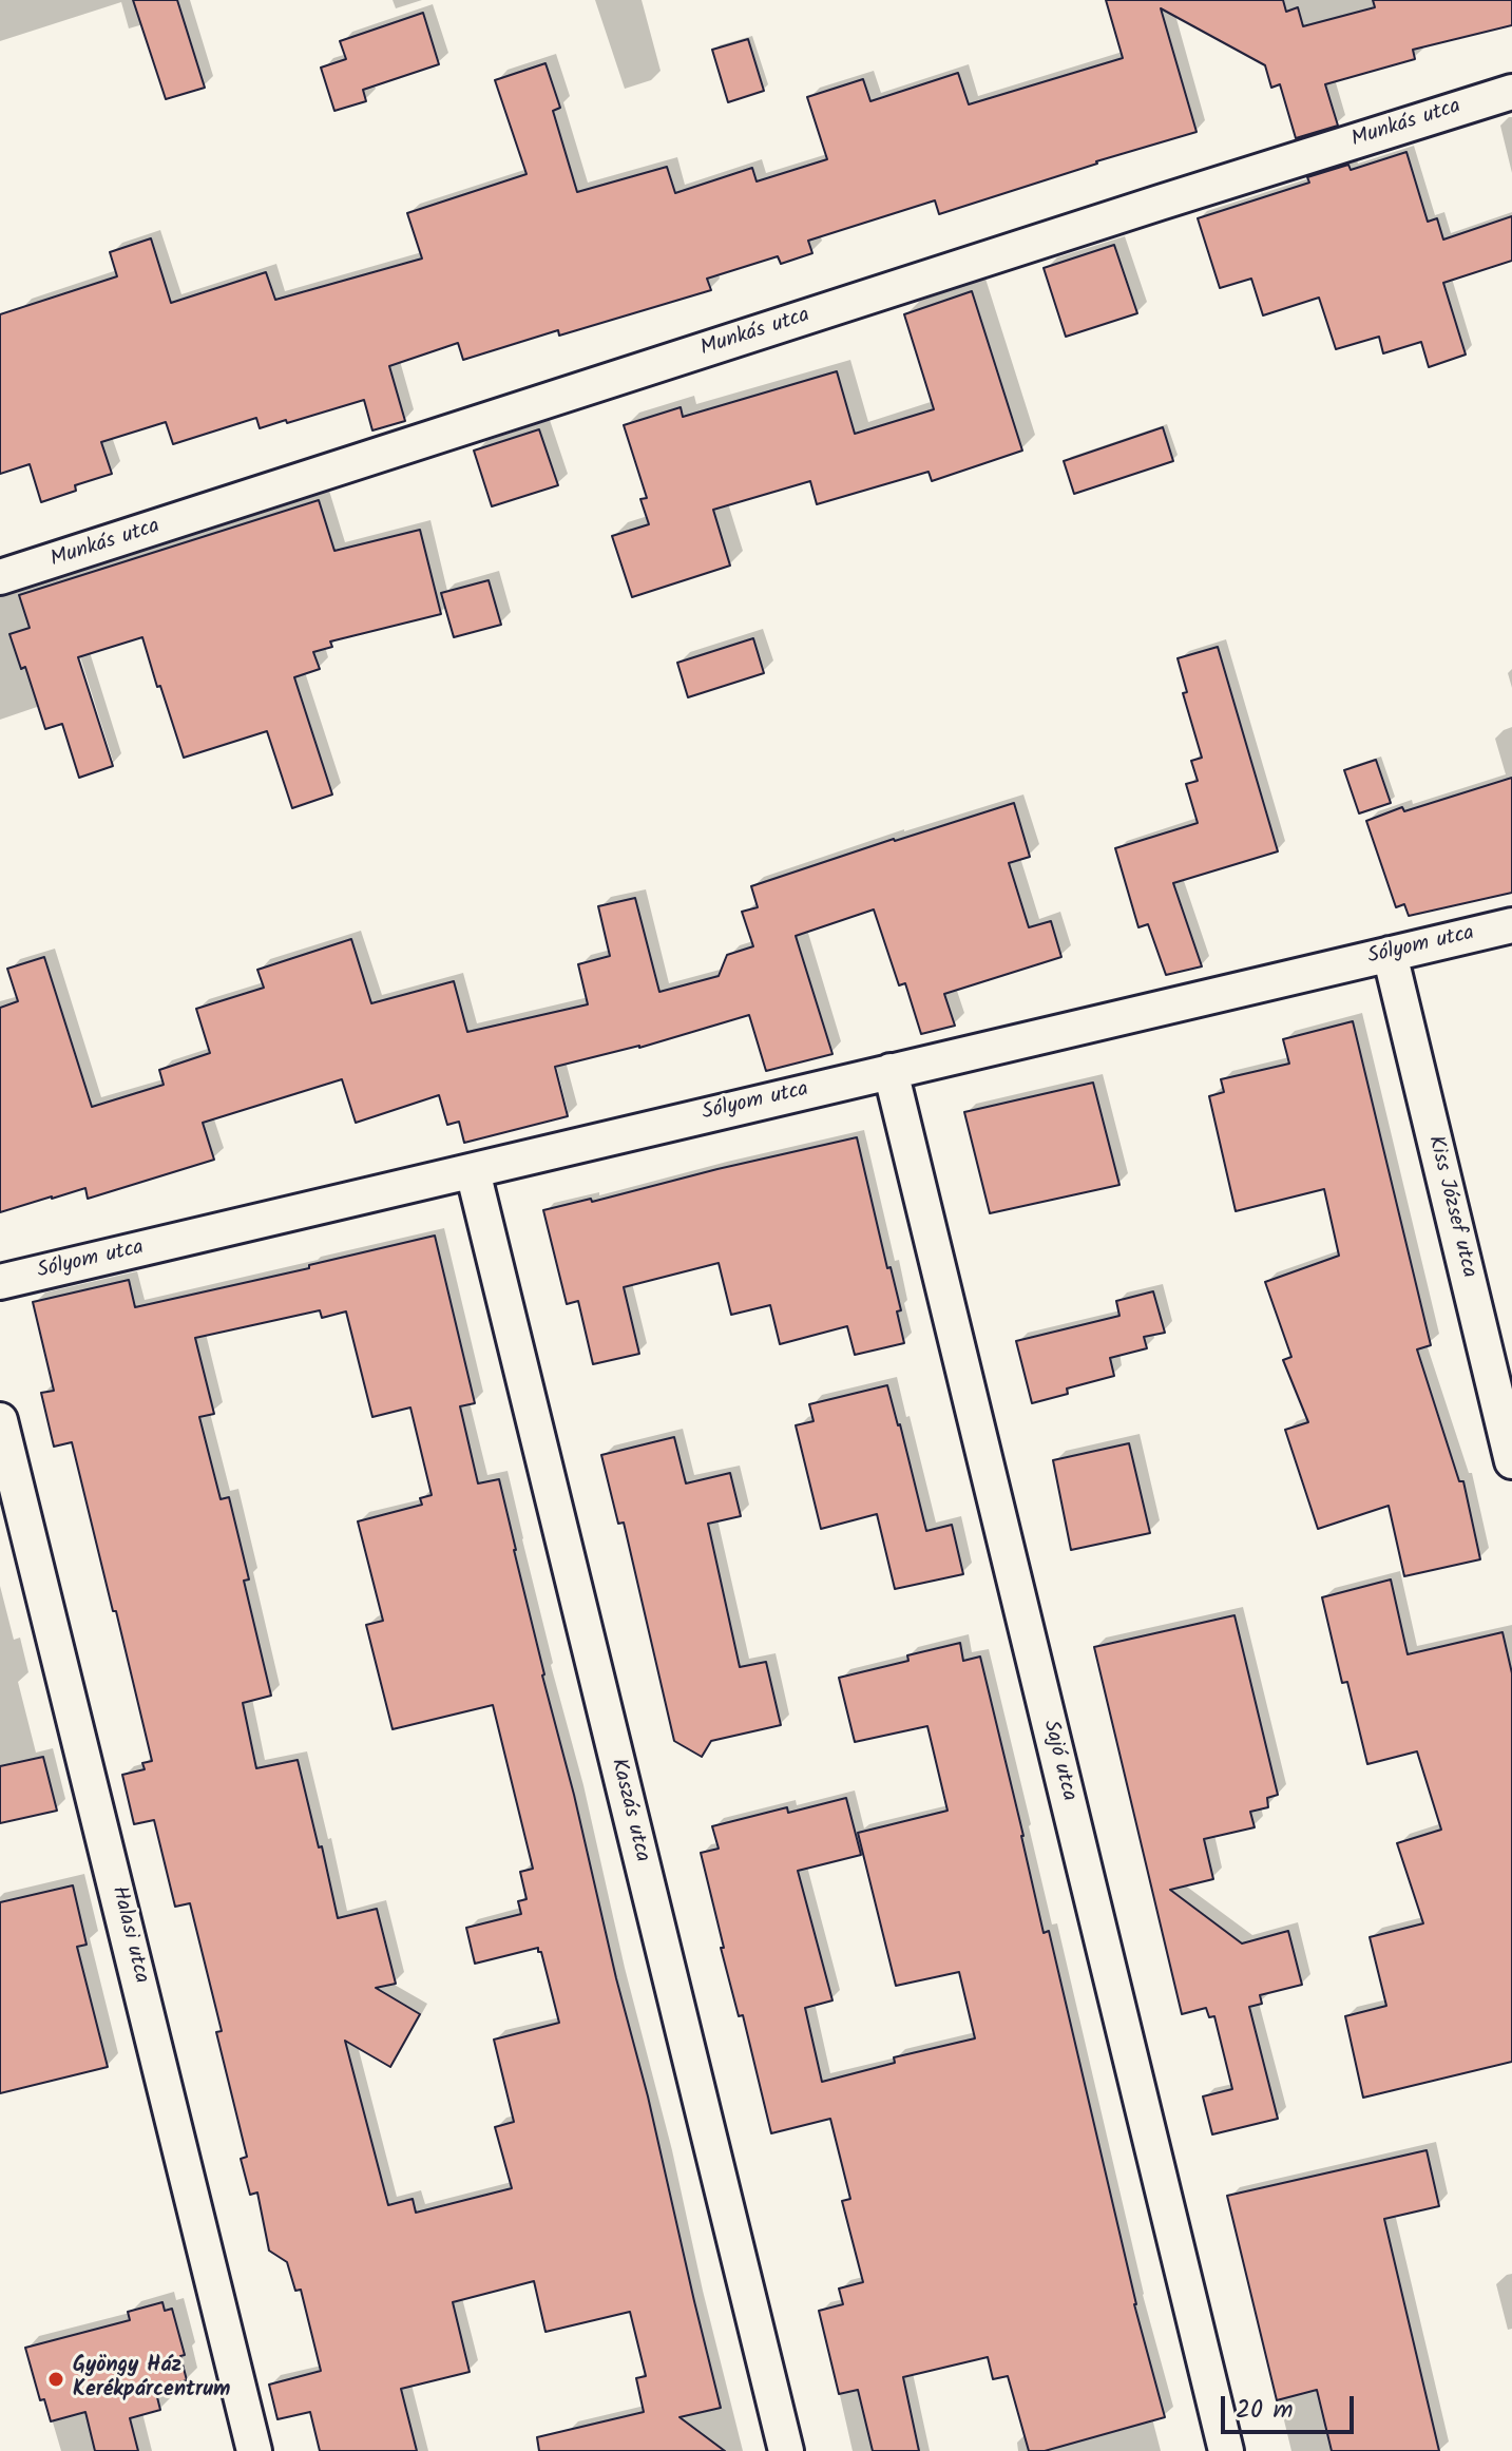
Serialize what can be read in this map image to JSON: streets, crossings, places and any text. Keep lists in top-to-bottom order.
{
  "streets": {
    "street": [
      "Munkás utca",
      "Sólyom utca",
      "Kiss József utca",
      "Sajó utca",
      "Kaszás utca",
      "Halasi utca"
    ]
  },
  "crossings": [
    ["Sólyom utca", "Kiss József utca"],
    ["Sólyom utca", "Sajó utca"],
    ["Sólyom utca", "Kaszás utca"]
  ],
  "places": ["Gyöngy Ház Kerékpárcentrum"],
  "scale_bar": "20 m"
}
